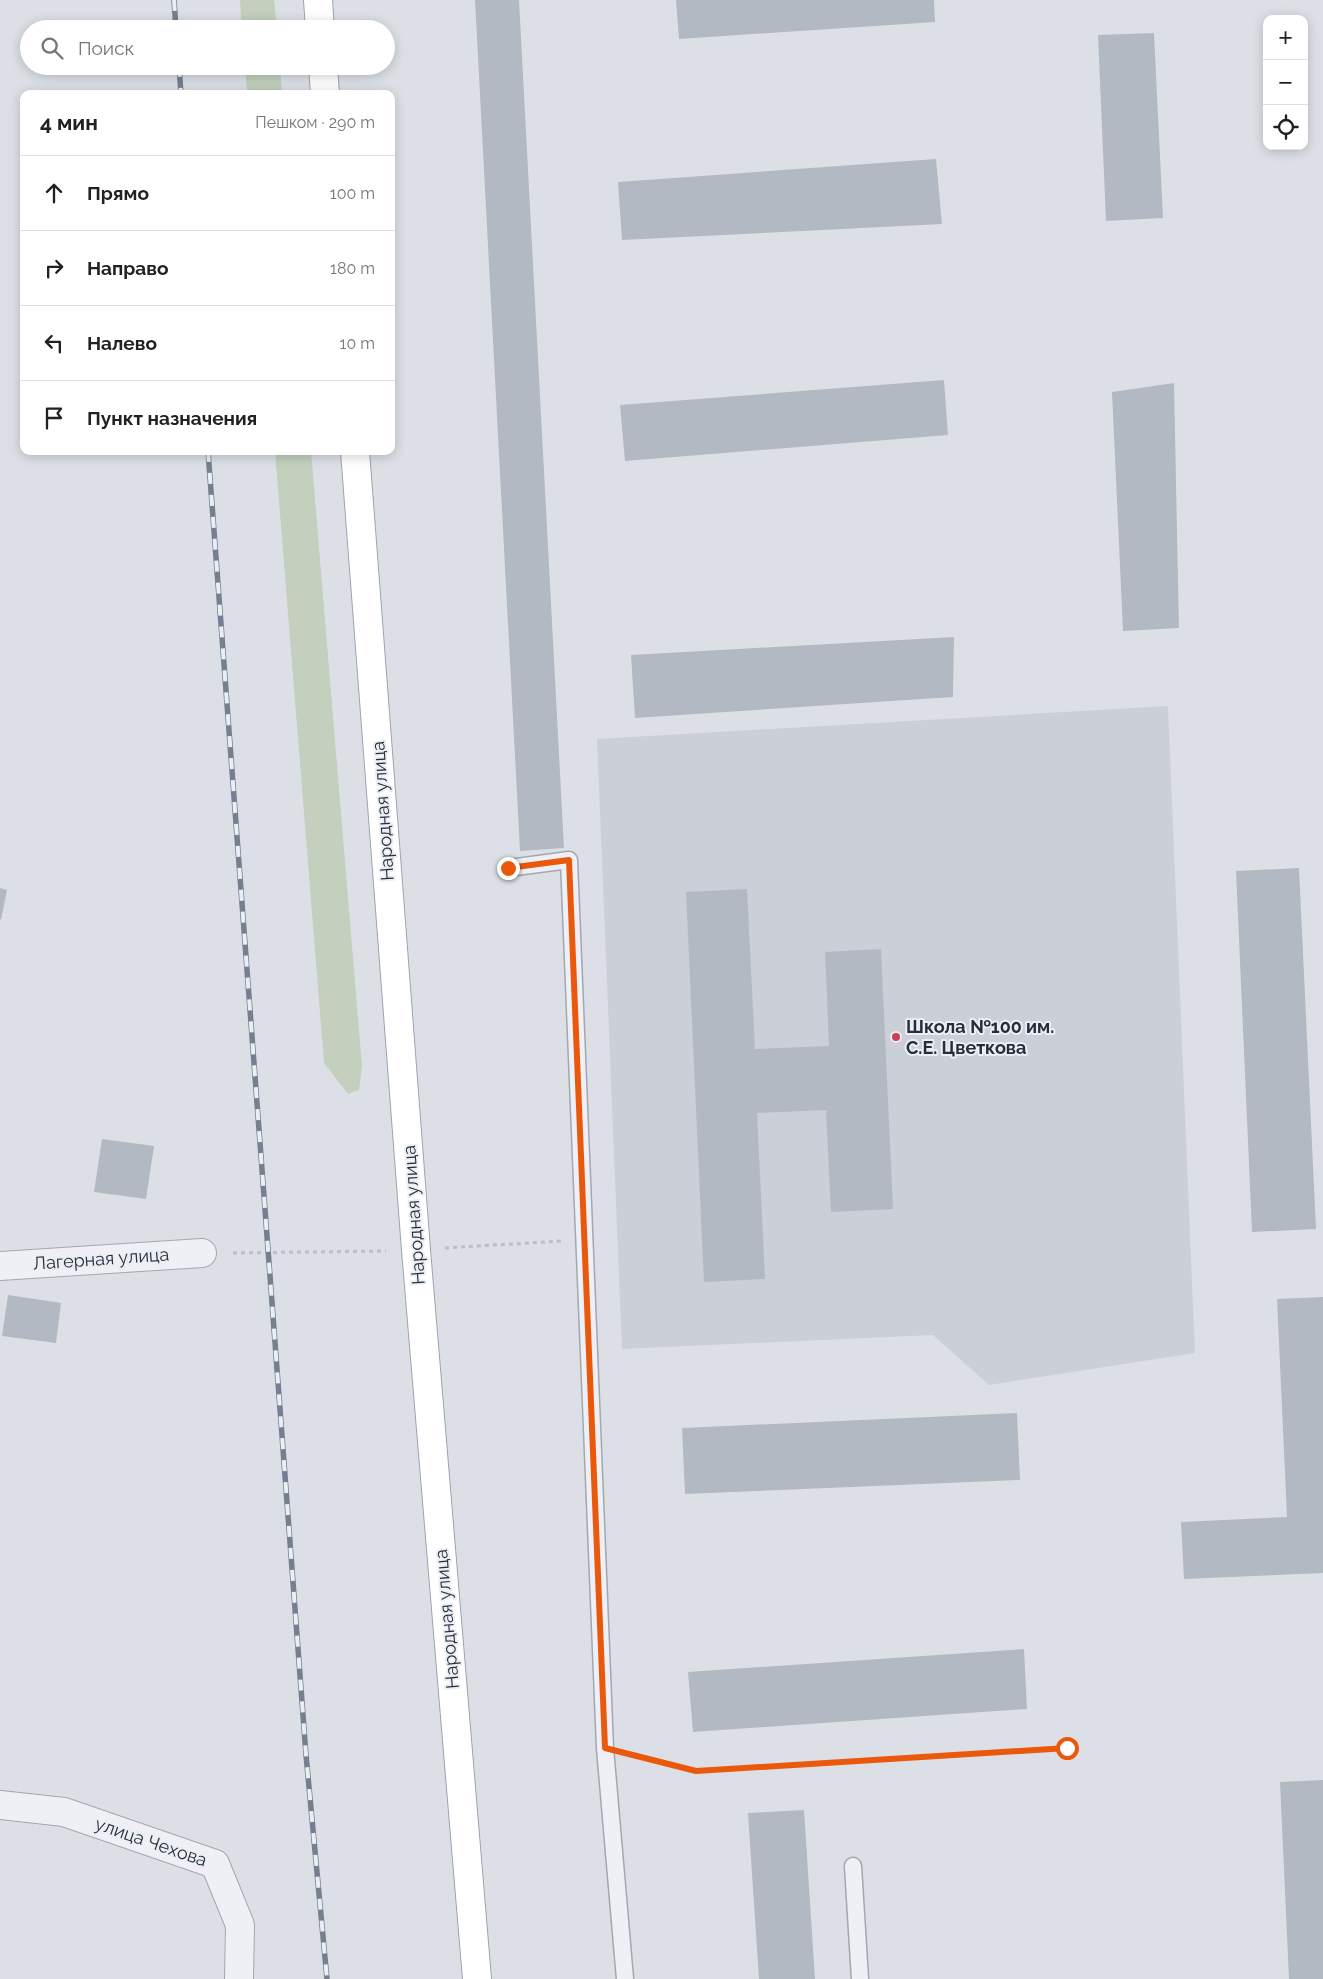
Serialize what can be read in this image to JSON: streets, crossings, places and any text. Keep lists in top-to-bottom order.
{
  "streets": {
    "main road": ["Народная улица"],
    "street": ["Лагерная улица", "улица Чехова"]
  },
  "places": ["Школа №100 им. С.Е. Цветкова"],
  "page": {
    "map_buttons": ["+", "−"],
    "search": "Поиск",
    "heading": ["4 мин", "Пешком · 290 m"],
    "list": [
      ["Прямо", "100 m"],
      ["Направо", "180 m"],
      ["Налево", "10 m"],
      "Пункт назначения"
    ]
  }
}
